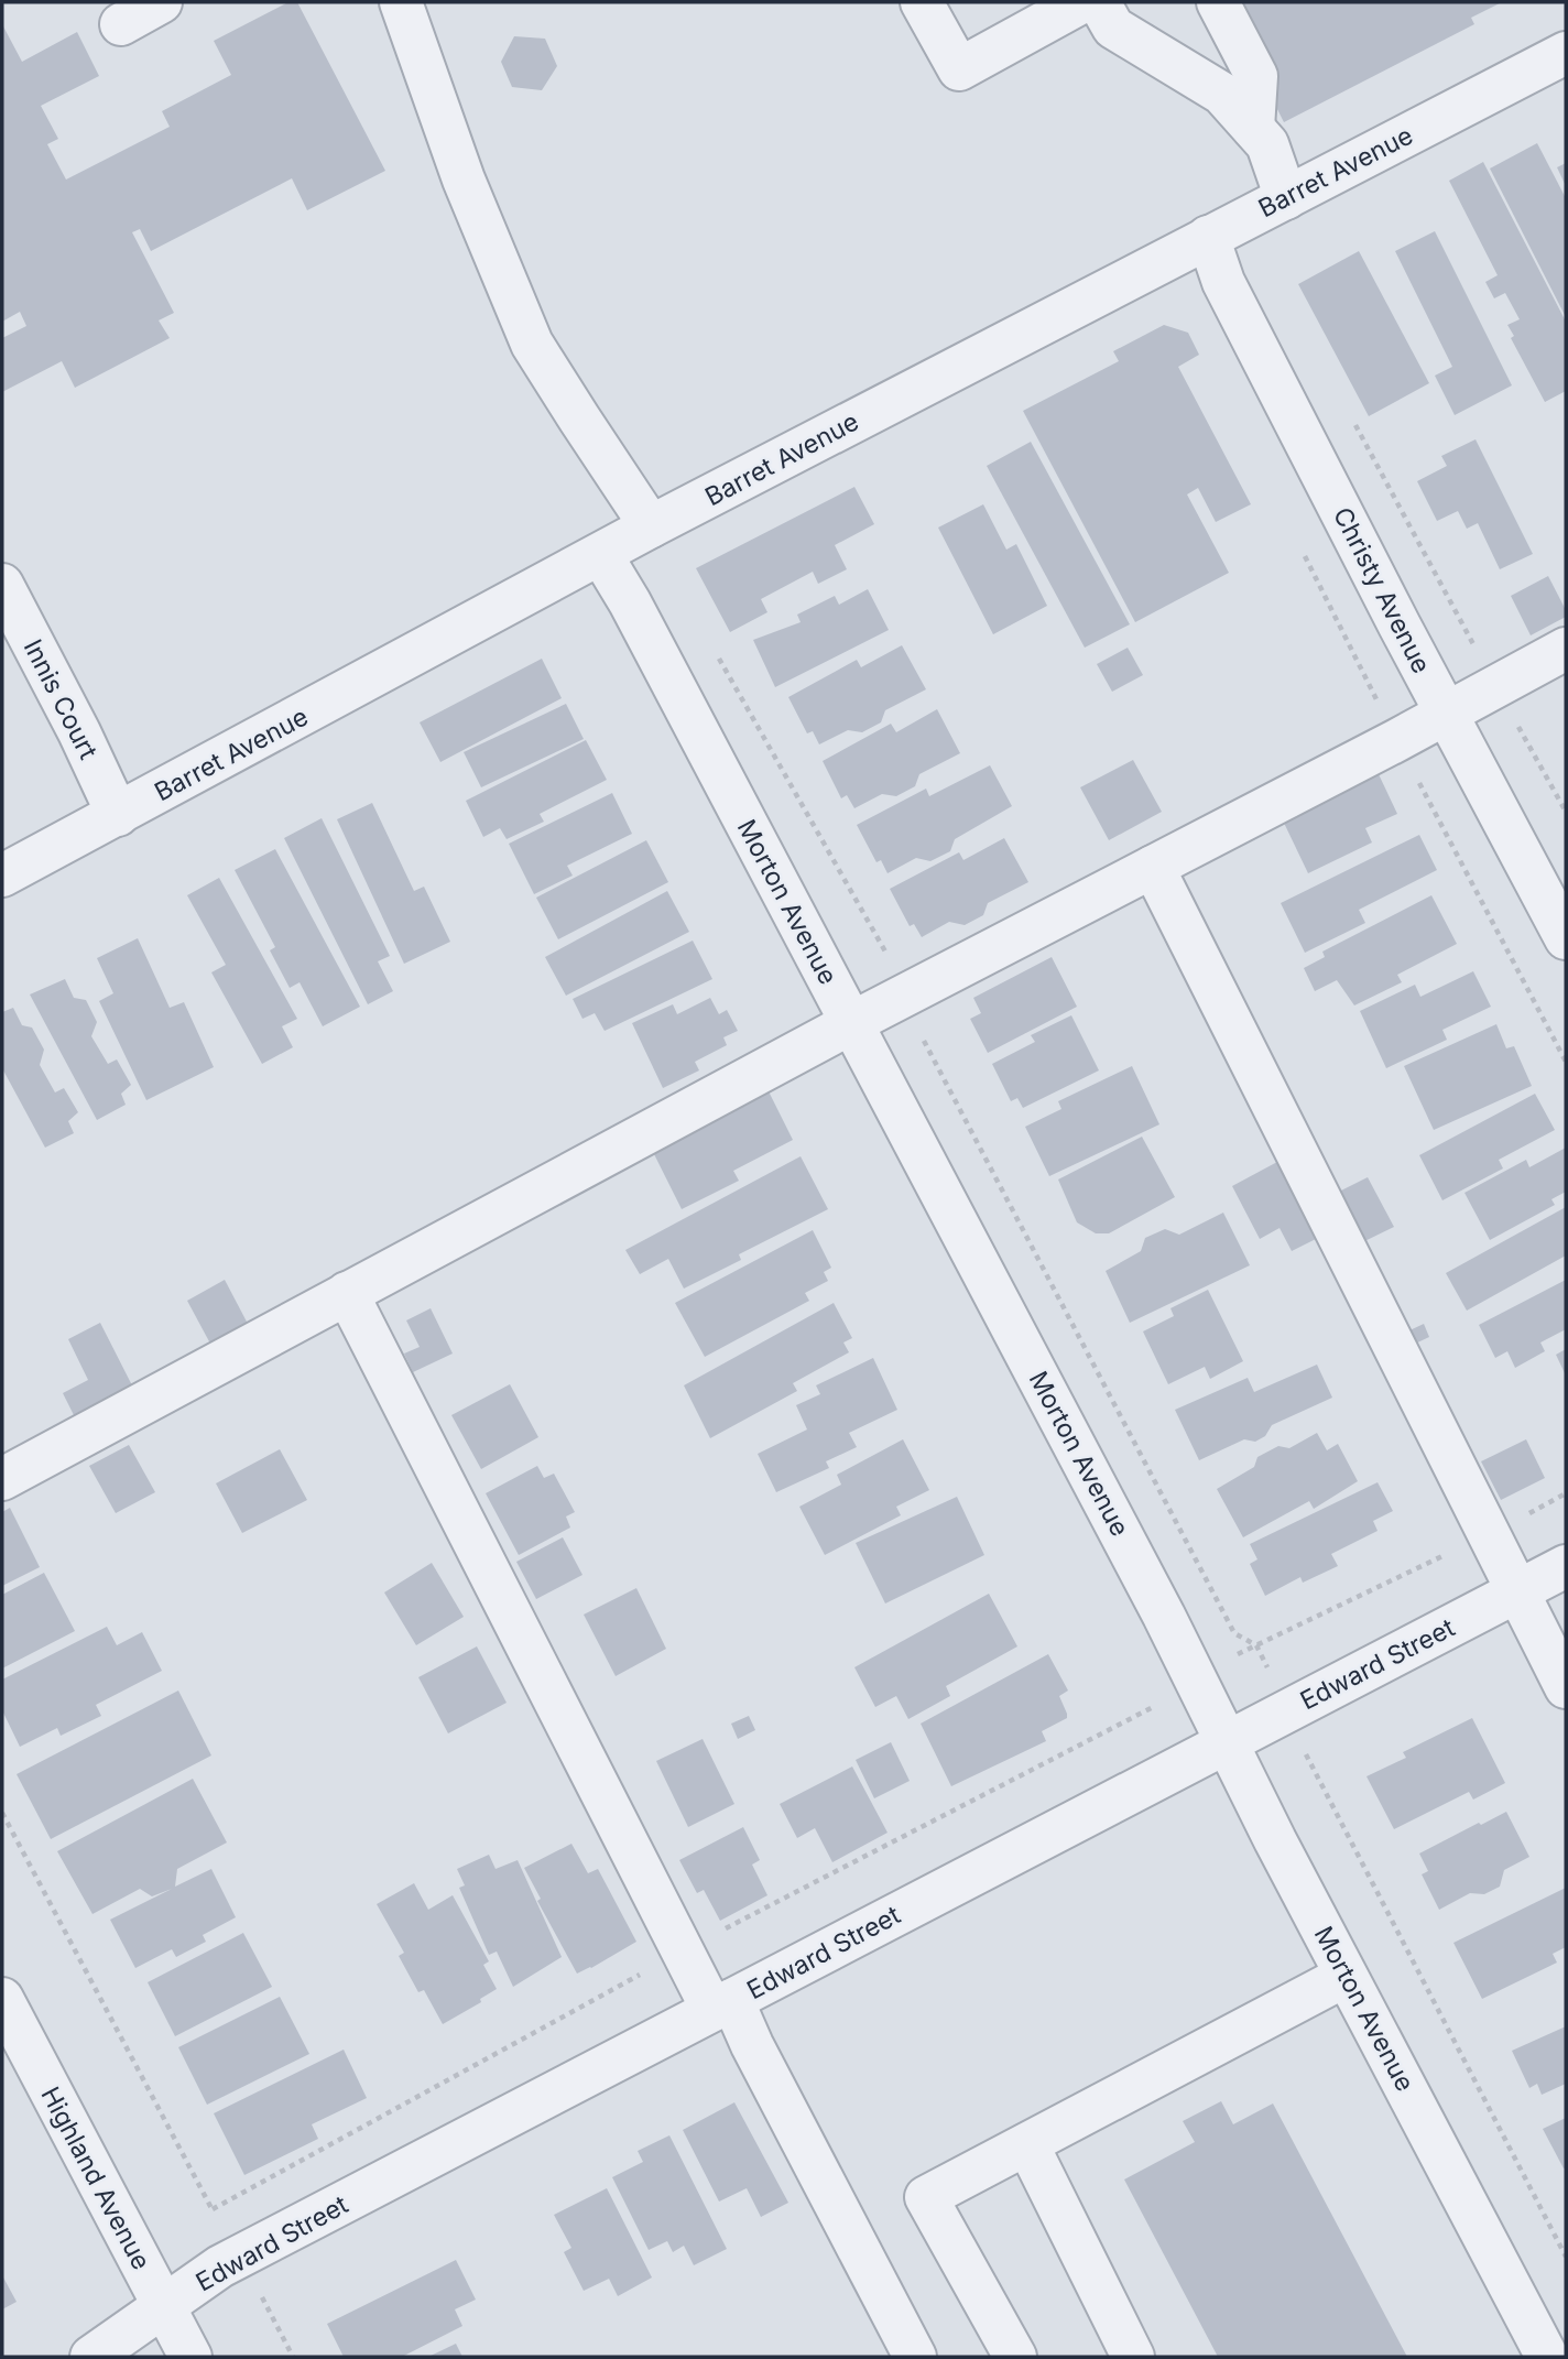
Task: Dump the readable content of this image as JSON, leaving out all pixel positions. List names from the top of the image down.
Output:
{
  "streets": {
    "street": [
      "Barret Avenue",
      "Christy Avenue",
      "Innis Court",
      "Morton Avenue",
      "Edward Street",
      "Highland Avenue"
    ]
  },
  "crossings": [
    ["Barret Avenue", "Christy Avenue"],
    ["Barret Avenue", "Innis Court"],
    ["Barret Avenue", "Morton Avenue"],
    ["Morton Avenue", "Edward Street"],
    ["Edward Street", "Highland Avenue"]
  ]
}
